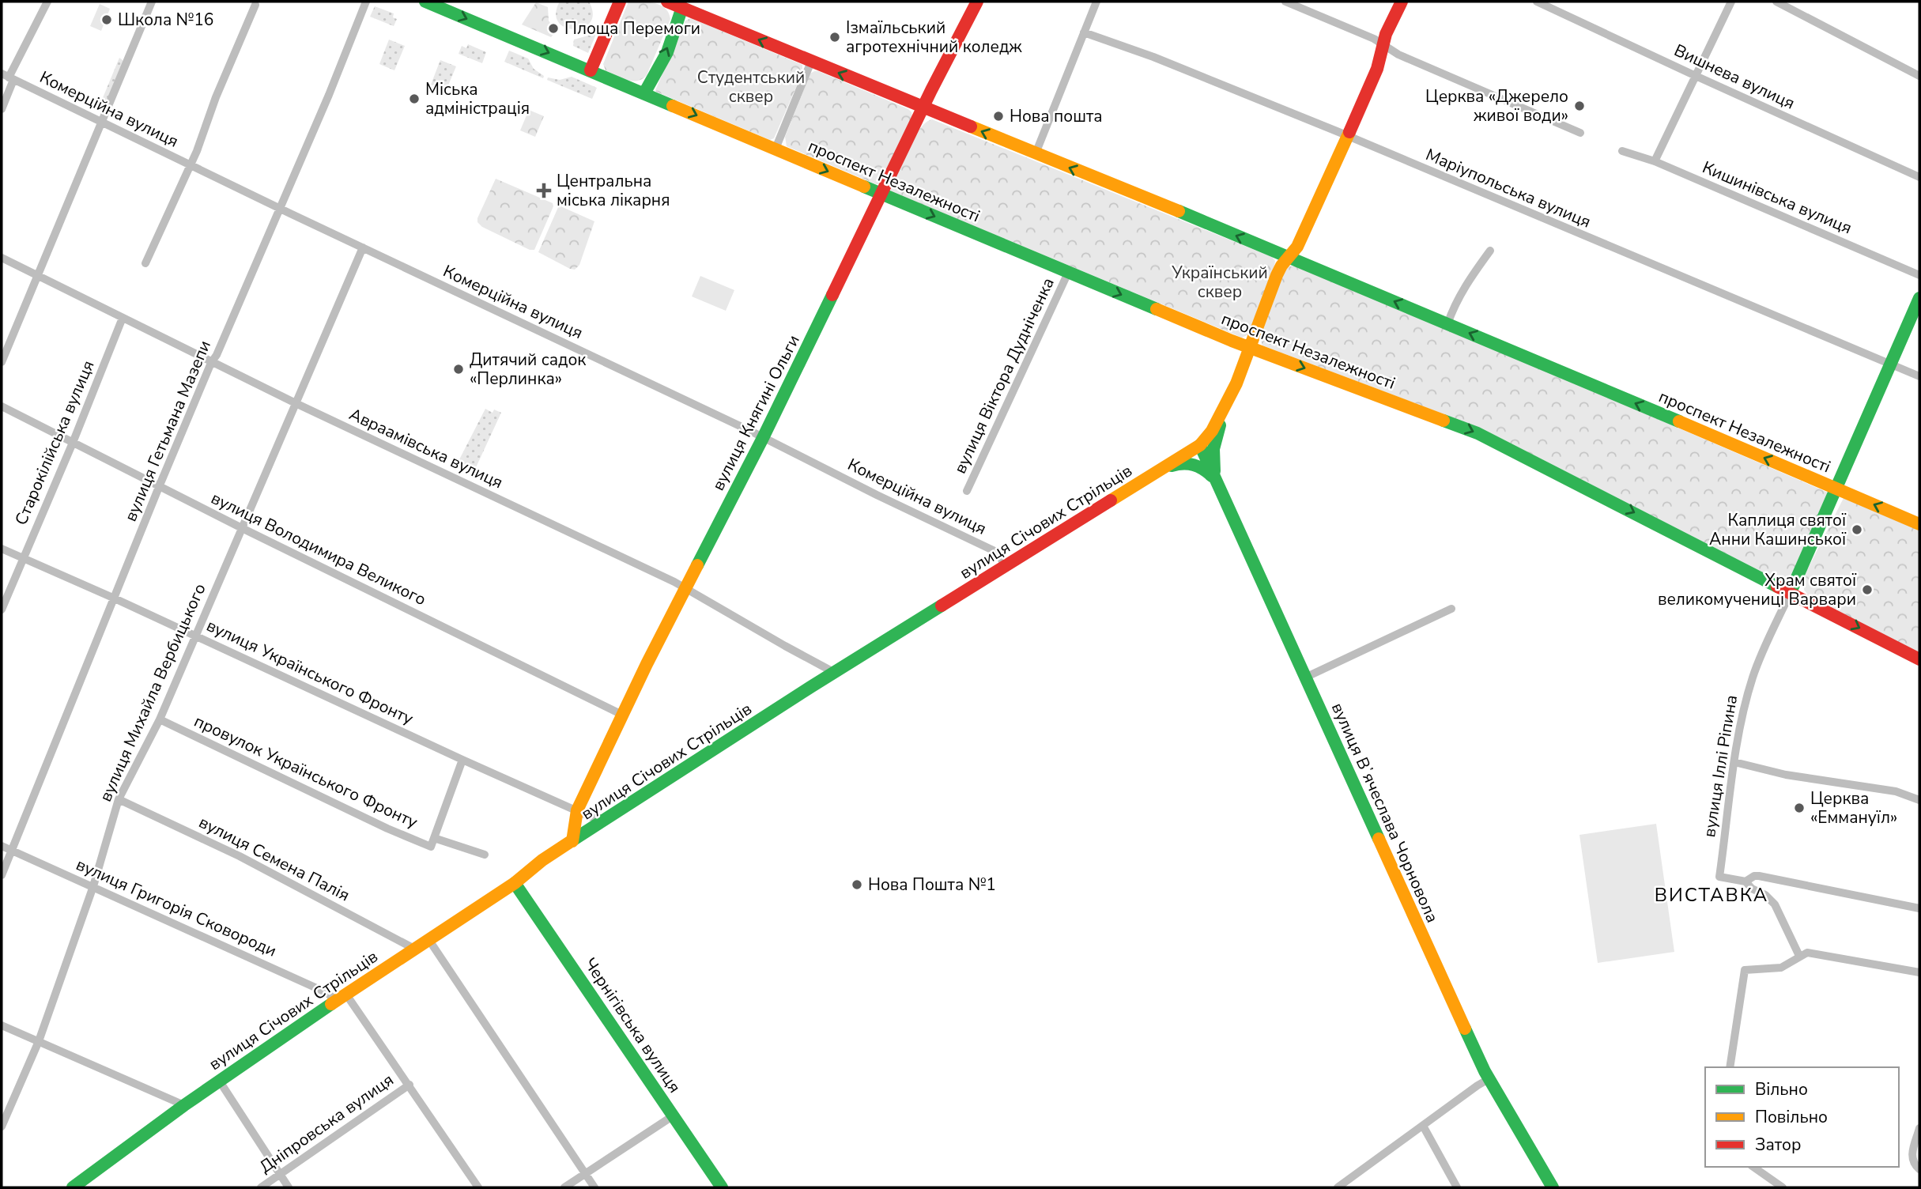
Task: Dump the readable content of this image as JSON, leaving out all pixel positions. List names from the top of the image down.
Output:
{
  "streets": {
    "main road": [
      "проспект Незалежності",
      "вулиця Княгині Ольги",
      "вулиця Січових Стрільців",
      "вулиця Іллі Ріпина",
      "вулиця Вʼячеслава Чорновола",
      "Чернігівська вулиця"
    ],
    "street": [
      "Вишнева вулиця",
      "Комерційна вулиця",
      "Маріупольська вулиця",
      "Кишинівська вулиця",
      "вулиця Віктора Дудніченка",
      "вулиця Гетьмана Мазепи",
      "Старокілійська вулиця",
      "Авраамівська вулиця",
      "вулиця Володимира Великого",
      "вулиця Українського Фронту",
      "вулиця Михайла Вербицького",
      "провулок Українського Фронту",
      "вулиця Семена Палія",
      "вулиця Григорія Сковороди",
      "Дніпровська вулиця"
    ]
  },
  "crossings": [
    ["Комерційна вулиця", "вулиця Княгині Ольги"],
    ["Комерційна вулиця", "вулиця Гетьмана Мазепи"],
    ["Комерційна вулиця", "вулиця Січових Стрільців"],
    ["Комерційна вулиця", "вулиця Михайла Вербицького"],
    ["проспект Незалежності", "вулиця Віктора Дудніченка"],
    ["проспект Незалежності", "вулиця Княгині Ольги"],
    ["проспект Незалежності", "вулиця Січових Стрільців"],
    ["проспект Незалежності", "вулиця Іллі Ріпина"],
    ["Маріупольська вулиця", "вулиця Січових Стрільців"],
    ["Маріупольська вулиця", "вулиця Іллі Ріпина"],
    ["вулиця Княгині Ольги", "Авраамівська вулиця"],
    ["вулиця Княгині Ольги", "вулиця Січових Стрільців"],
    ["вулиця Княгині Ольги", "вулиця Володимира Великого"],
    ["вулиця Княгині Ольги", "вулиця Українського Фронту"],
    ["вулиця Гетьмана Мазепи", "Авраамівська вулиця"],
    ["вулиця Гетьмана Мазепи", "вулиця Володимира Великого"],
    ["вулиця Гетьмана Мазепи", "вулиця Українського Фронту"],
    ["вулиця Гетьмана Мазепи", "вулиця Григорія Сковороди"],
    ["Старокілійська вулиця", "Авраамівська вулиця"],
    ["Старокілійська вулиця", "вулиця Володимира Великого"],
    ["Старокілійська вулиця", "вулиця Українського Фронту"],
    ["Авраамівська вулиця", "вулиця Січових Стрільців"],
    ["Авраамівська вулиця", "вулиця Михайла Вербицького"],
    ["вулиця Січових Стрільців", "вулиця Українського Фронту"],
    ["вулиця Січових Стрільців", "вулиця Вʼячеслава Чорновола"],
    ["вулиця Січових Стрільців", "вулиця Семена Палія"],
    ["вулиця Січових Стрільців", "вулиця Григорія Сковороди"],
    ["вулиця Січових Стрільців", "Чернігівська вулиця"],
    ["вулиця Володимира Великого", "вулиця Михайла Вербицького"],
    ["вулиця Українського Фронту", "вулиця Михайла Вербицького"],
    ["вулиця Українського Фронту", "провулок Українського Фронту"],
    ["вулиця Михайла Вербицького", "провулок Українського Фронту"],
    ["вулиця Михайла Вербицького", "вулиця Семена Палія"],
    ["вулиця Михайла Вербицького", "вулиця Григорія Сковороди"],
    ["вулиця Григорія Сковороди", "Дніпровська вулиця"]
  ],
  "districts": ["ВИСТАВКА"],
  "parks": ["Студентський сквер", "Український сквер"],
  "places": {
    "other": [
      "Школа №16",
      "Площа Перемоги",
      "Ізмаїльський агротехнічний коледж",
      "Міська адміністрація",
      "Церква «Джерело живої води»",
      "Нова пошта",
      "Дитячий садок «Перлинка»",
      "Каплиця cвятої Анни Кашинської",
      "Храм святої великомучениці Варвари",
      "Церква «Еммануїл»",
      "Нова Пошта №1"
    ],
    "health": ["Центральна міська лікарня"]
  },
  "legend": ["Вільно", "Повільно", "Затор"]
}
